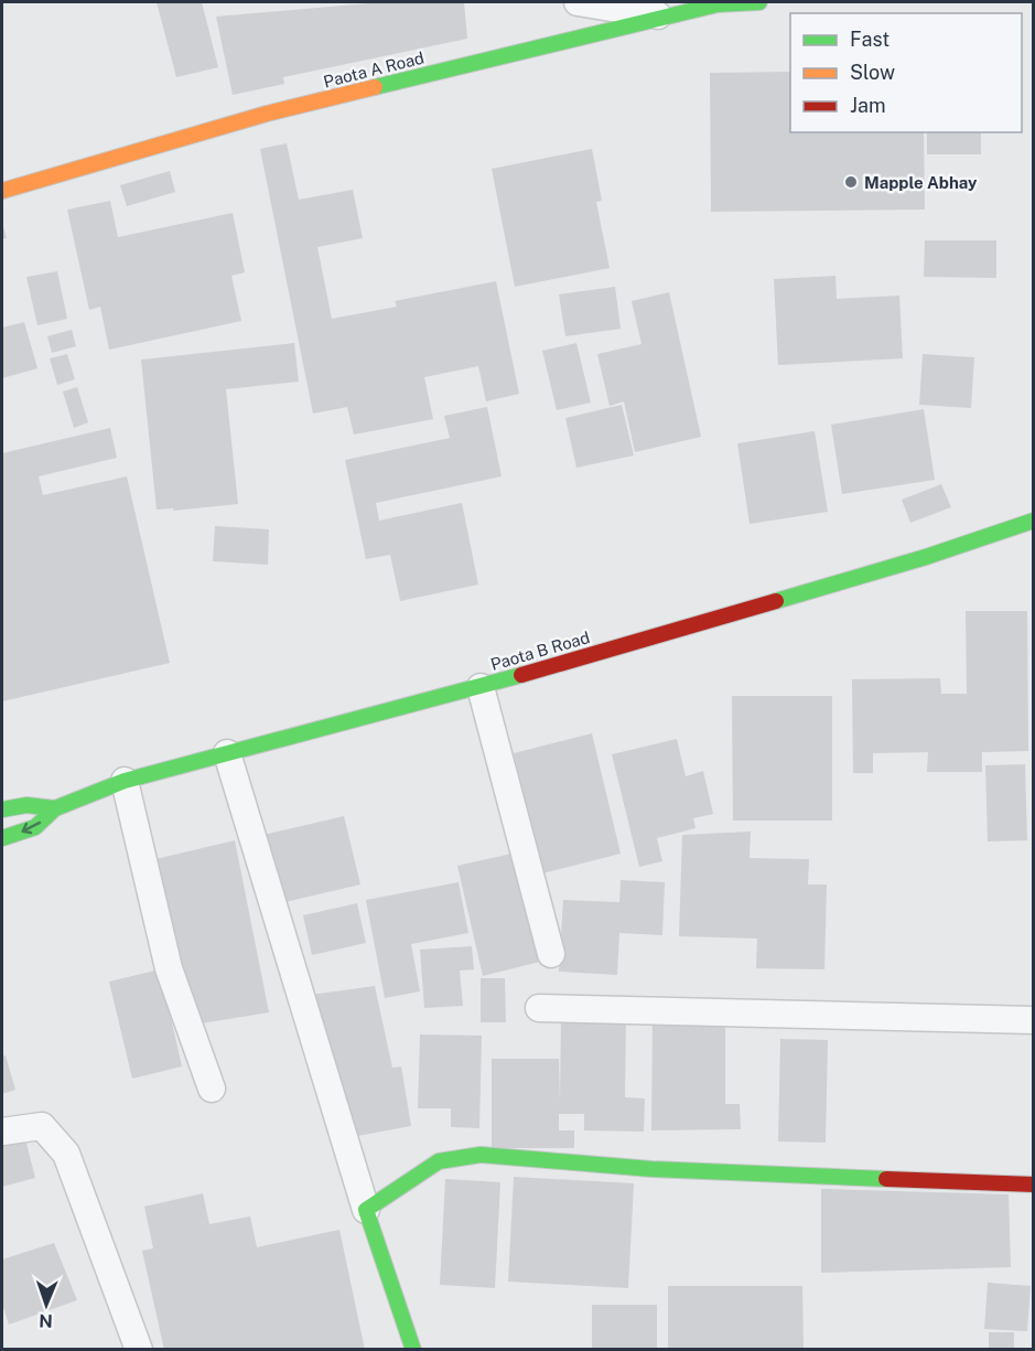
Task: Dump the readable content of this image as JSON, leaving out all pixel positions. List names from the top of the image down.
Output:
{
  "streets": {
    "street": ["Paota A Road", "Paota B Road"]
  },
  "places": ["Mapple Abhay"],
  "legend": ["Fast", "Slow", "Jam"],
  "north": "bottom"
}
